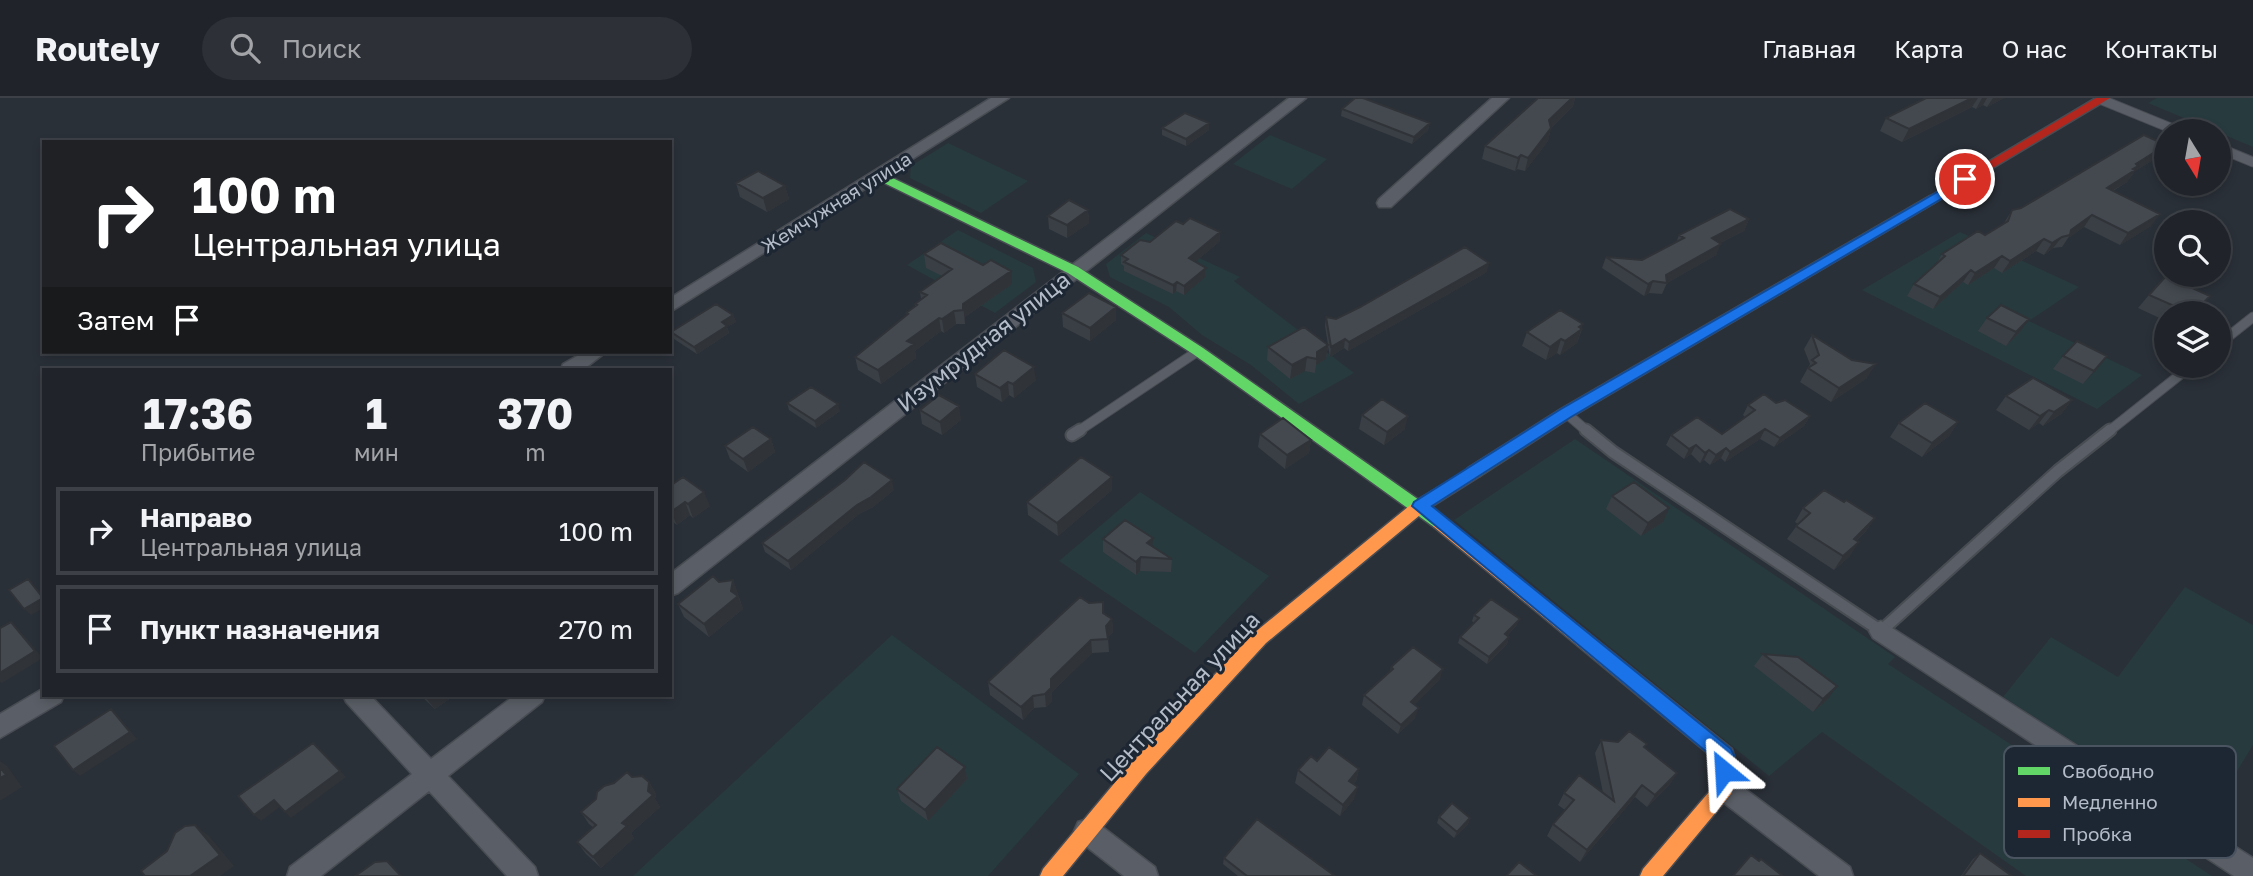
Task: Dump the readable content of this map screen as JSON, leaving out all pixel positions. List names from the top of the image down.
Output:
{
  "streets": {
    "main road": ["Центральная улица"],
    "street": ["Жемчужная улица", "Изумрудная улица"]
  },
  "legend": ["Свободно", "Медленно", "Пробка"],
  "north": "bottom",
  "page": {
    "header": "Routely",
    "search": "Поиск",
    "nav": [
      "Главная",
      "Карта",
      "О нас",
      "Контакты"
    ],
    "turn": ["100 m", "Центральная улица"],
    "then": "Затем",
    "eta": [
      "17:36",
      "Прибытие",
      "1",
      "мин",
      "370",
      "m"
    ],
    "list": [
      {
        "name": "Направо",
        "note": "Центральная улица",
        "value": "100 m"
      },
      {
        "name": "Пункт назначения",
        "value": "270 m"
      }
    ]
  }
}
